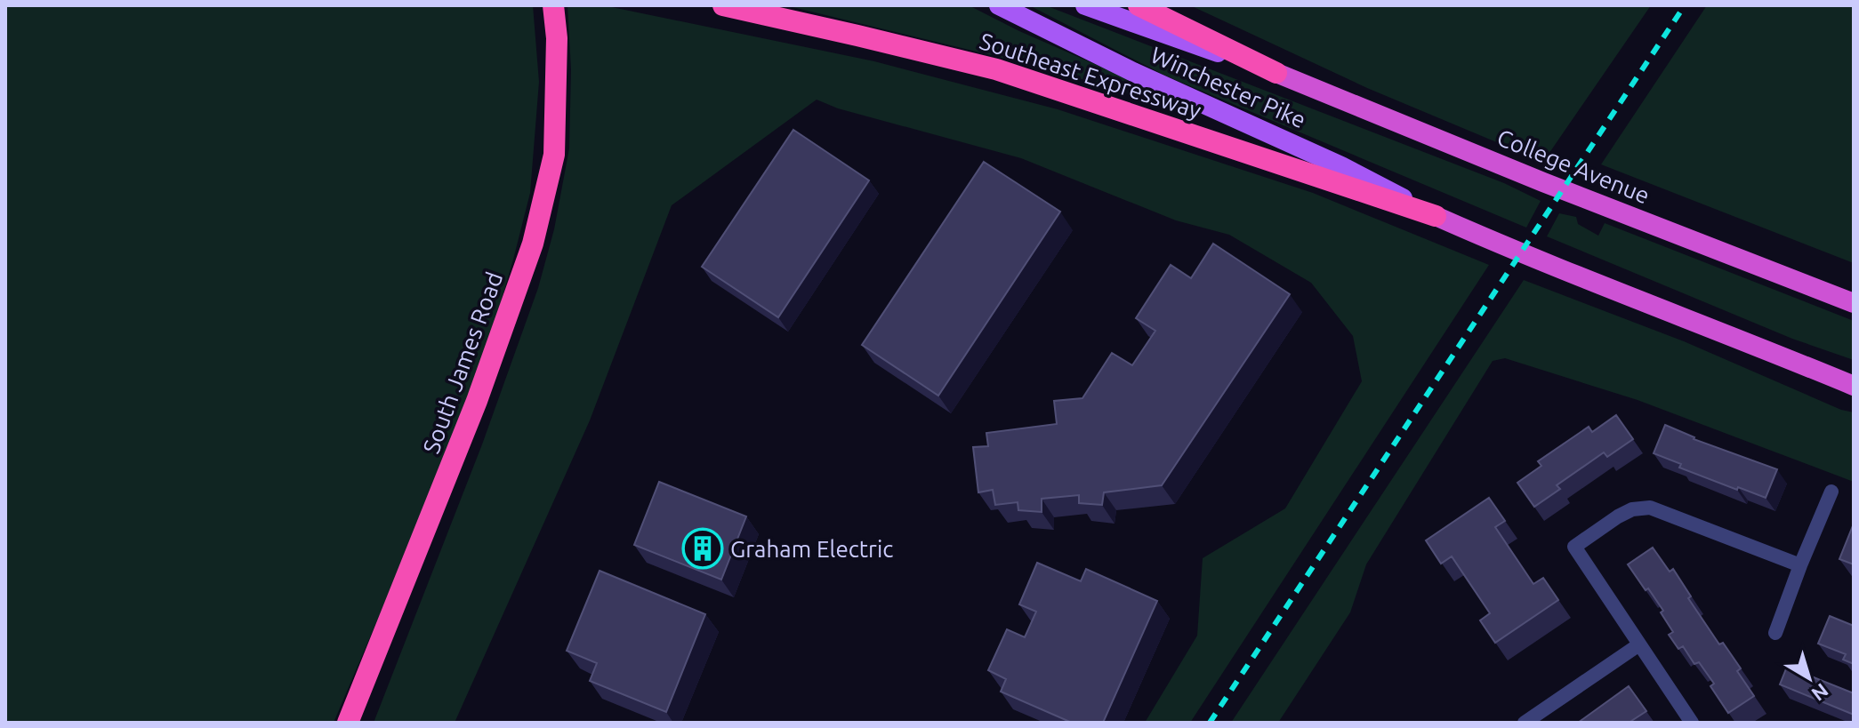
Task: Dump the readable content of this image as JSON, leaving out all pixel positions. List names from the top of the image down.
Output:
{
  "streets": {
    "highway": ["Southeast Expressway", "College Avenue", "South James Road"],
    "main road": ["Winchester Pike"]
  },
  "crossings": [
    ["Southeast Expressway", "Winchester Pike"],
    ["Winchester Pike", "College Avenue"]
  ],
  "places": {
    "building": ["Graham Electric"]
  },
  "north": "bottom right"
}
